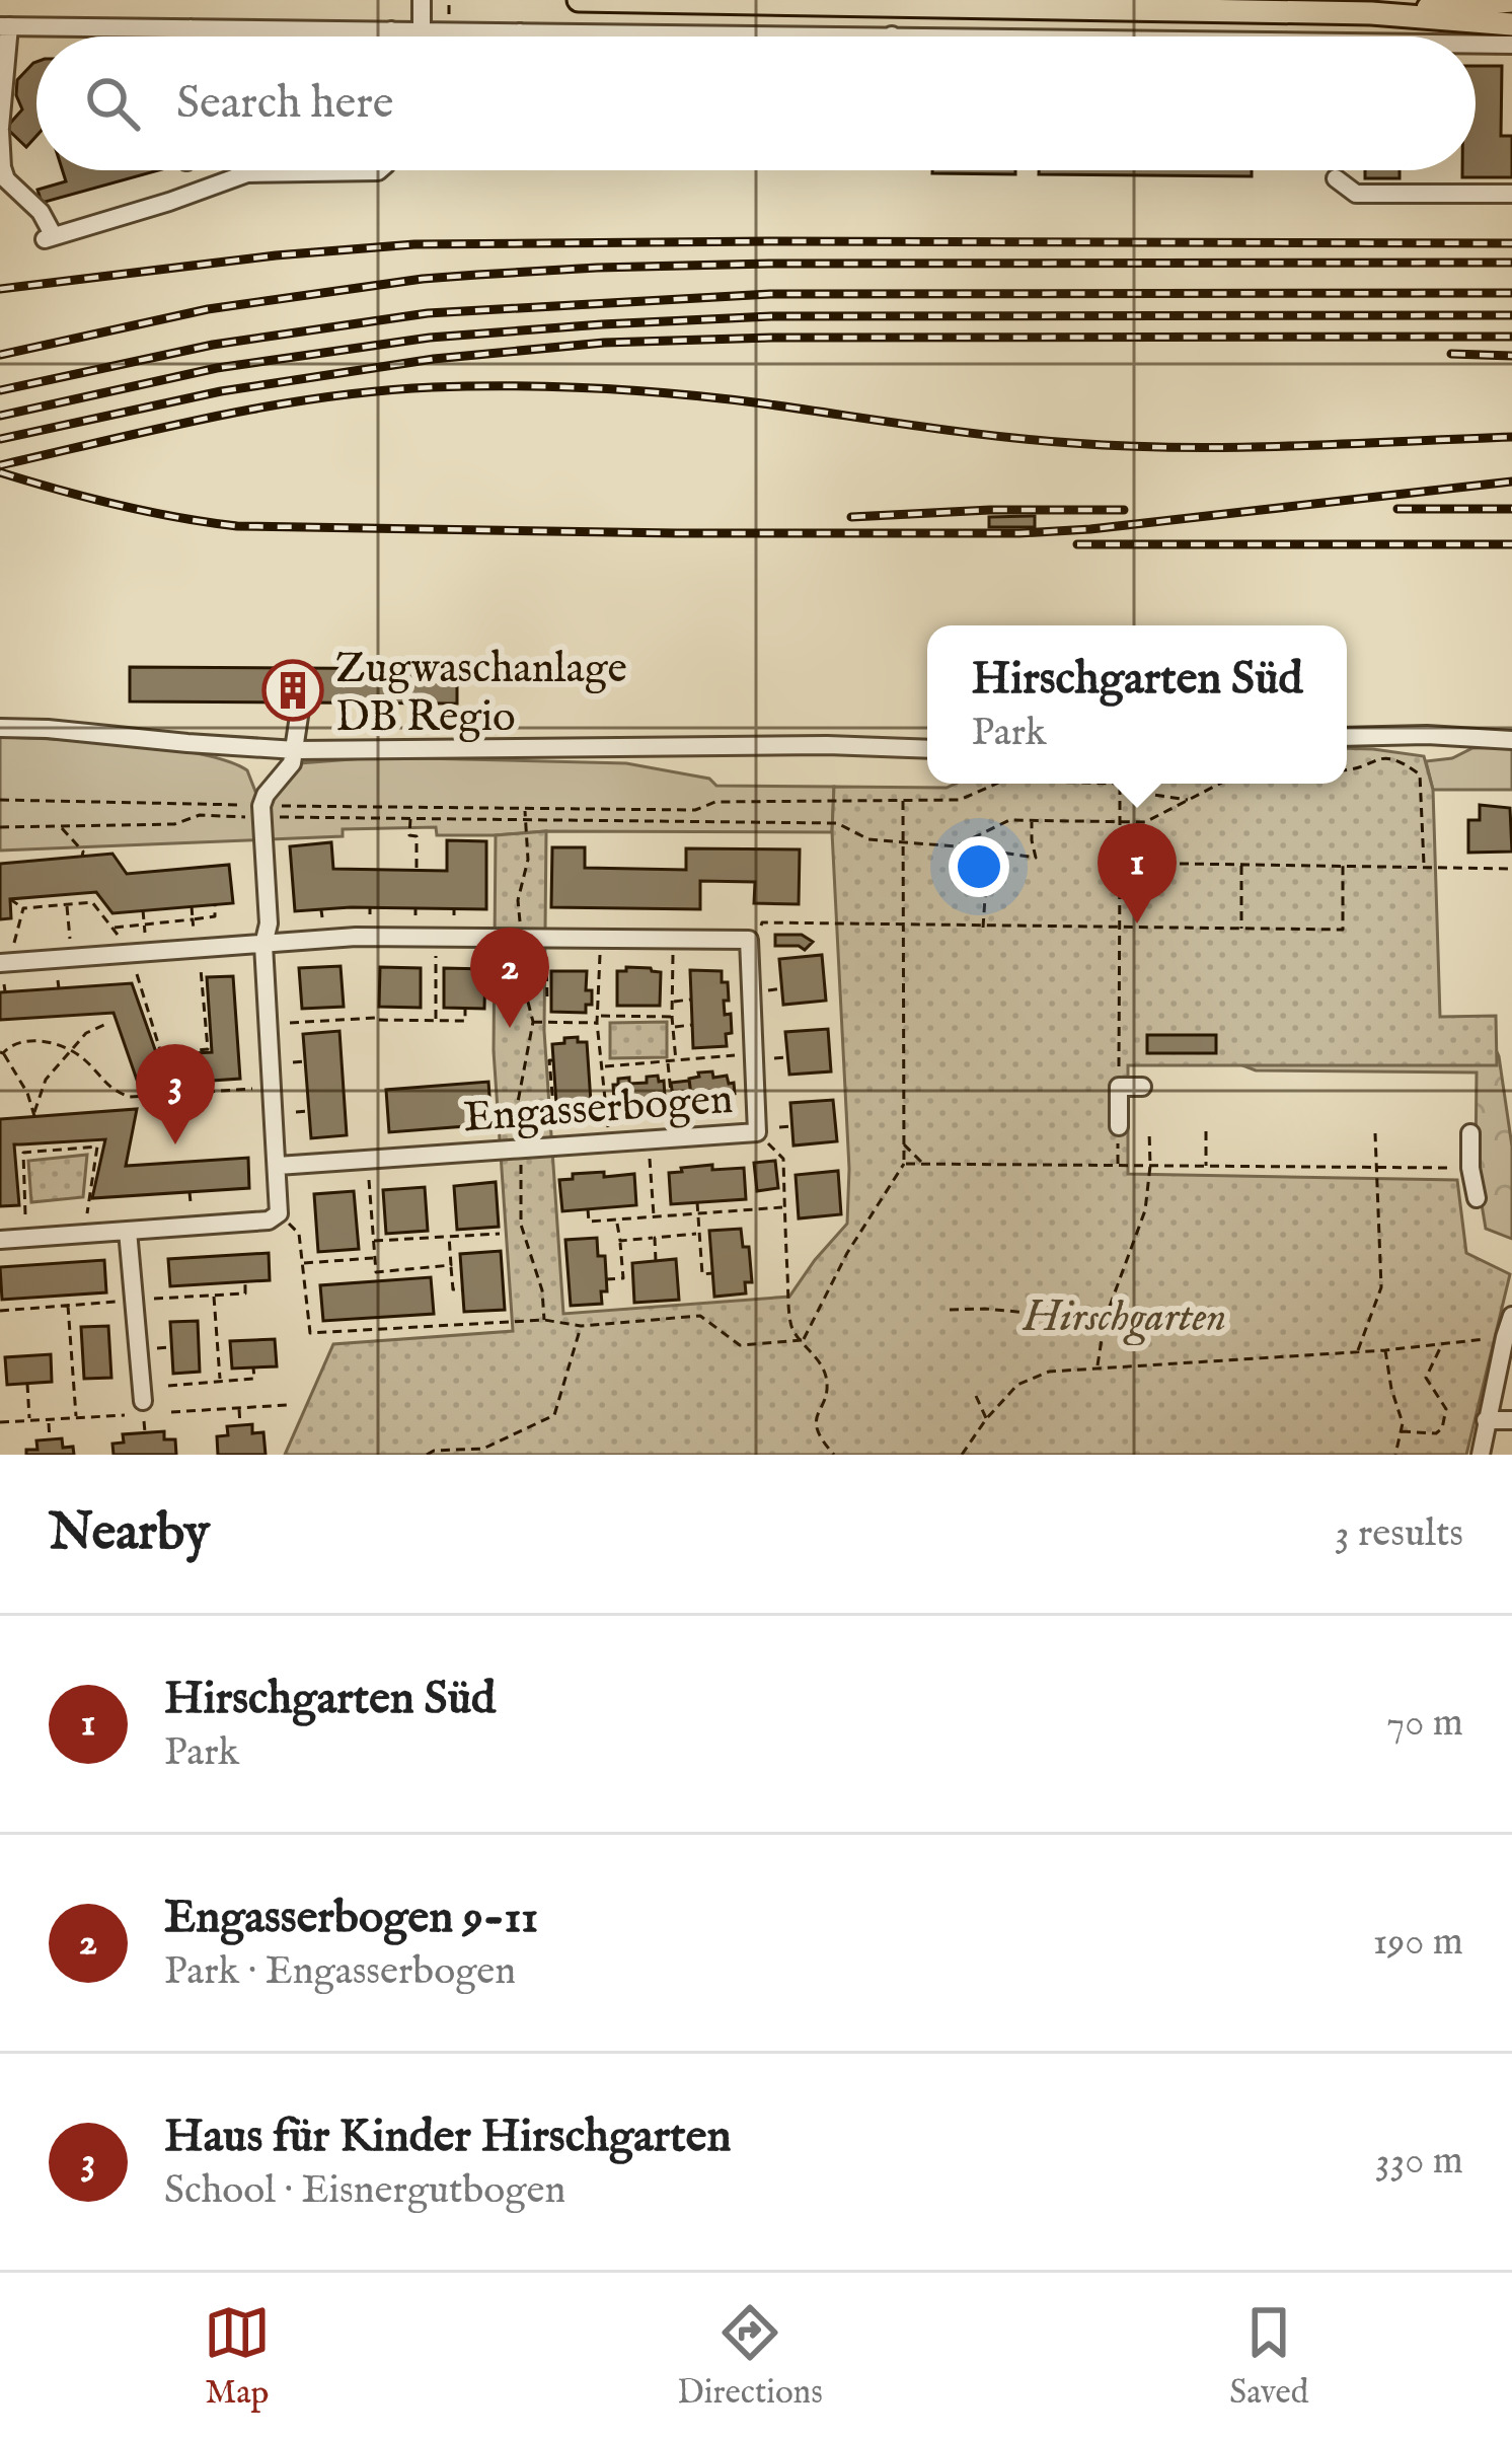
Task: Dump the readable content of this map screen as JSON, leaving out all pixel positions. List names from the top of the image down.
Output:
{
  "streets": {
    "street": ["Engasserbogen"]
  },
  "parks": ["Hirschgarten"],
  "places": {
    "building": ["Zugwaschanlage DB Regio"]
  },
  "page": {
    "search": "Search here",
    "popup": ["Hirschgarten Süd", "Park"],
    "pins": ["1", "2", "3"],
    "heading": ["Nearby", "3 results"],
    "list": [
      {
        "mark": "1",
        "name": "Hirschgarten Süd",
        "note": "Park",
        "value": "70 m"
      },
      {
        "mark": "2",
        "name": "Engasserbogen 9-11",
        "note": "Park · Engasserbogen",
        "value": "190 m"
      },
      {
        "mark": "3",
        "name": "Haus für Kinder Hirschgarten",
        "note": "School · Eisnergutbogen",
        "value": "330 m"
      }
    ],
    "nav": ["Map", "Directions", "Saved"]
  }
}
